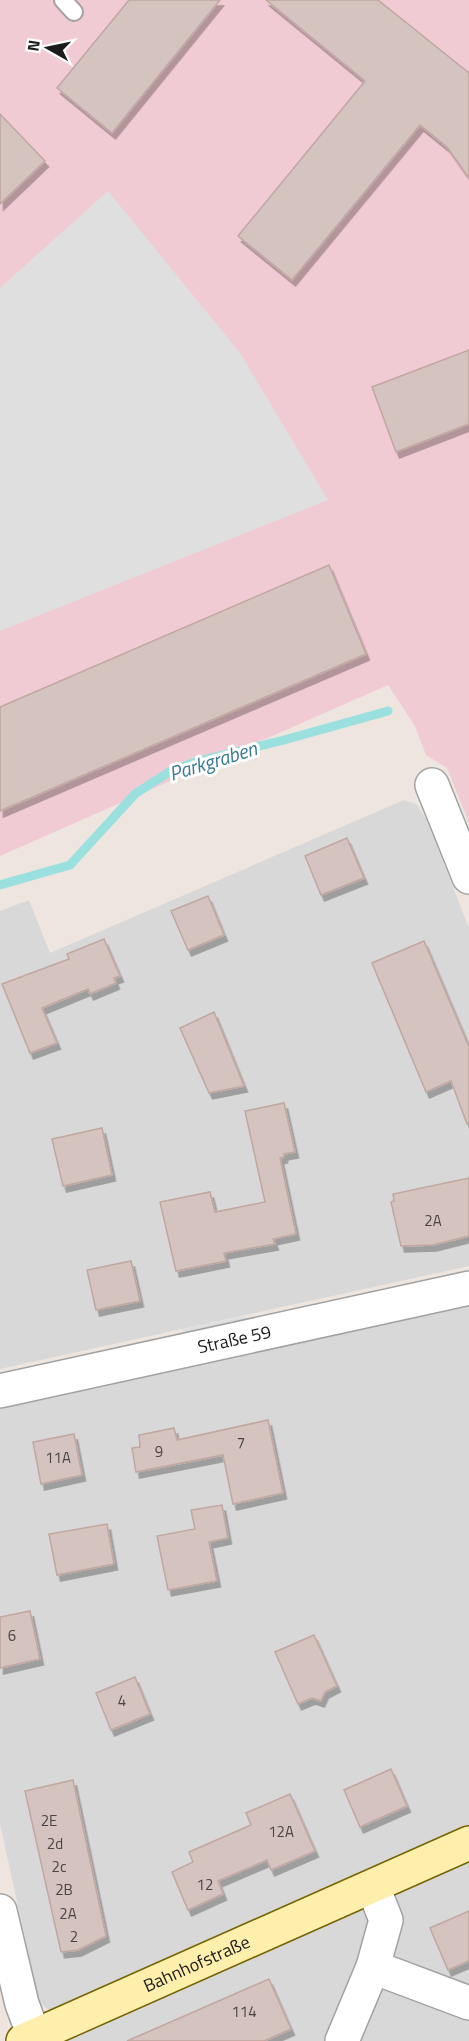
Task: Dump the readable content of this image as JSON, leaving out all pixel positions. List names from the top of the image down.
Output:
{
  "streets": {
    "main road": ["Bahnhofstraße"],
    "street": ["Straße 59"]
  },
  "water": ["Parkgraben"],
  "house_numbers": [
    "2A",
    "7",
    "9",
    "11A",
    "6",
    "4",
    "2E",
    "12A",
    "2d",
    "2c",
    "12",
    "2B",
    "2A",
    "2",
    "114"
  ],
  "north": "left"
}
